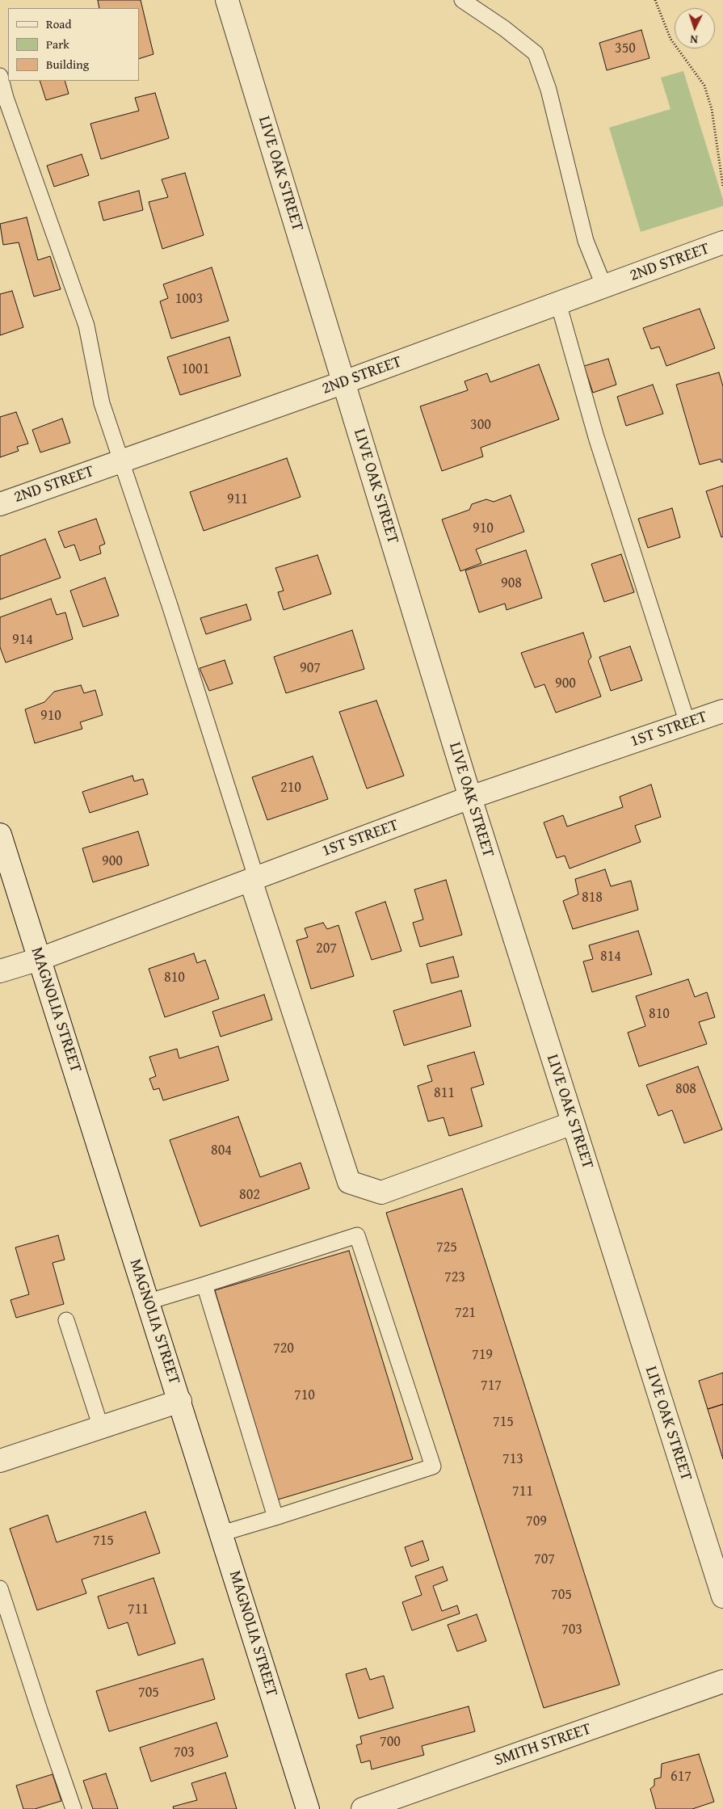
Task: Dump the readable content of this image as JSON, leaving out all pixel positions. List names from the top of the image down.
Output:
{
  "streets": {
    "street": [
      "LIVE OAK STREET",
      "2ND STREET",
      "1ST STREET",
      "MAGNOLIA STREET",
      "SMITH STREET"
    ]
  },
  "crossings": [
    ["LIVE OAK STREET", "2ND STREET"],
    ["LIVE OAK STREET", "1ST STREET"],
    ["1ST STREET", "MAGNOLIA STREET"]
  ],
  "house_numbers": [
    "350",
    "1003",
    "1001",
    "300",
    "911",
    "910",
    "908",
    "914",
    "907",
    "900",
    "910",
    "210",
    "900",
    "818",
    "207",
    "814",
    "810",
    "810",
    "808",
    "811",
    "804",
    "802",
    "725",
    "723",
    "721",
    "720",
    "719",
    "717",
    "710",
    "715",
    "713",
    "711",
    "709",
    "715",
    "707",
    "705",
    "711",
    "703",
    "705",
    "700",
    "703",
    "617"
  ],
  "legend": ["Road", "Park", "Building"],
  "north": "bottom"
}
